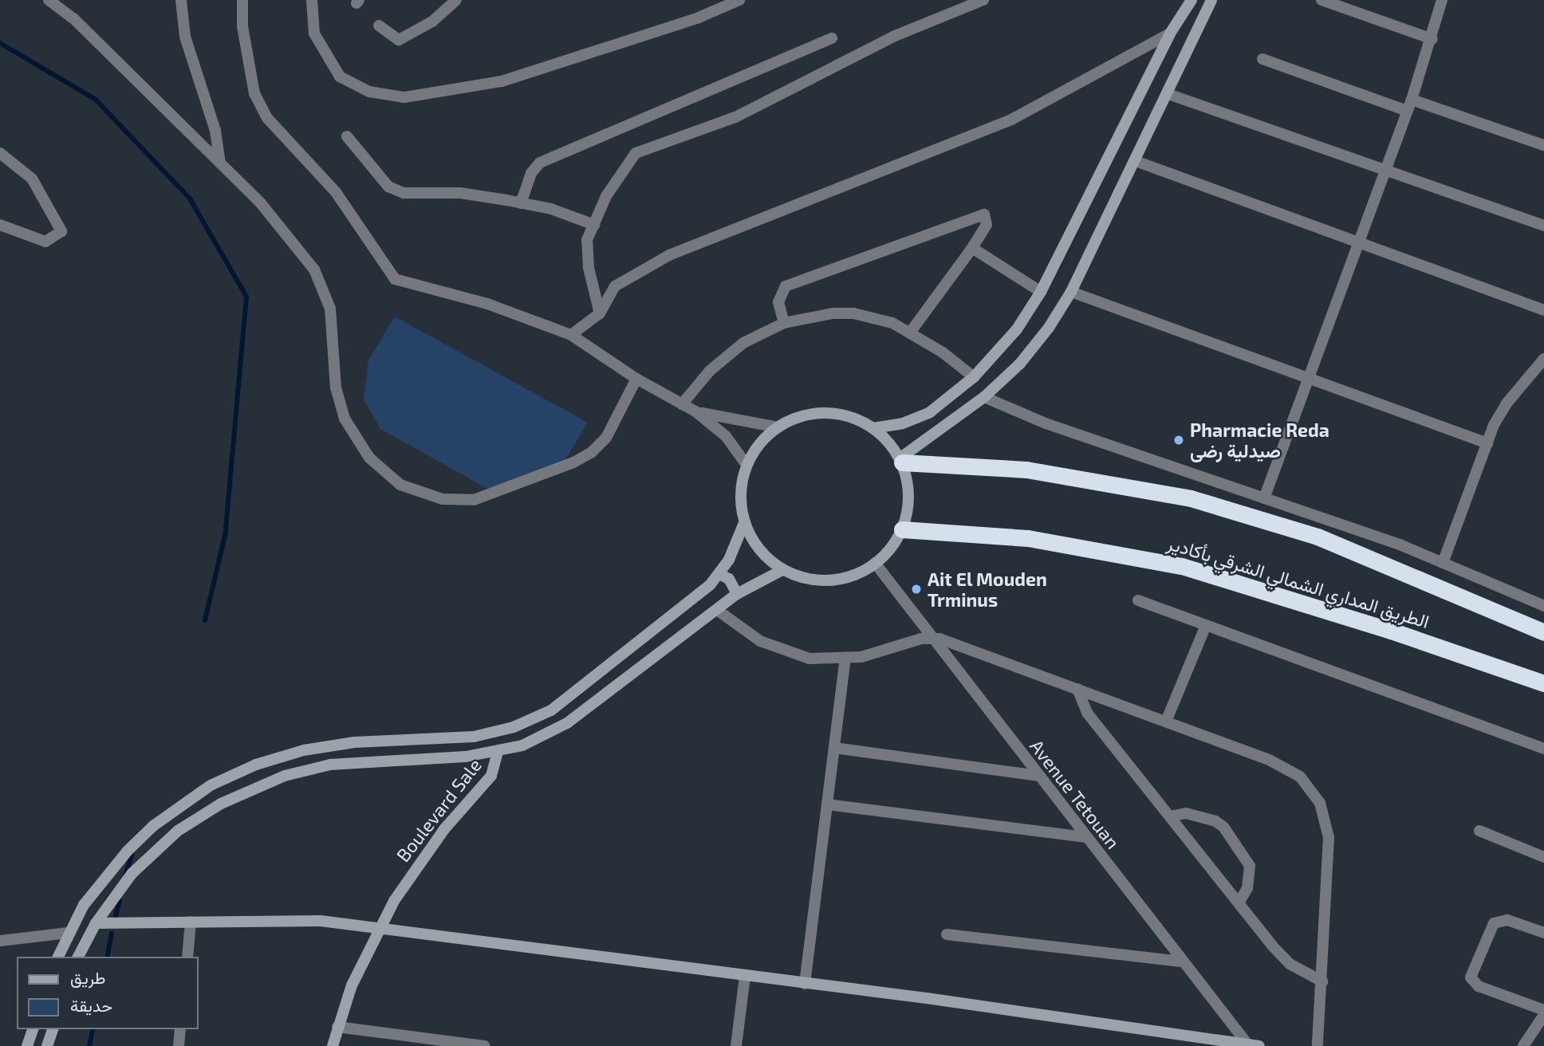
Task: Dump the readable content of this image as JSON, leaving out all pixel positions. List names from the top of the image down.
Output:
{
  "streets": {
    "highway": ["الطريق المداري الشمالي الشرقي بأكادير"],
    "street": ["Avenue Tetouan", "Boulevard Sale"]
  },
  "crossings": [
    ["الطريق المداري الشمالي الشرقي بأكادير", "Avenue Tetouan"],
    ["الطريق المداري الشمالي الشرقي بأكادير", "Boulevard Sale"],
    ["Avenue Tetouan", "Boulevard Sale"]
  ],
  "places": ["Pharmacie Reda صيدلية رضى", "Ait El Mouden Trminus"],
  "legend": ["طريق", "حديقة"]
}
